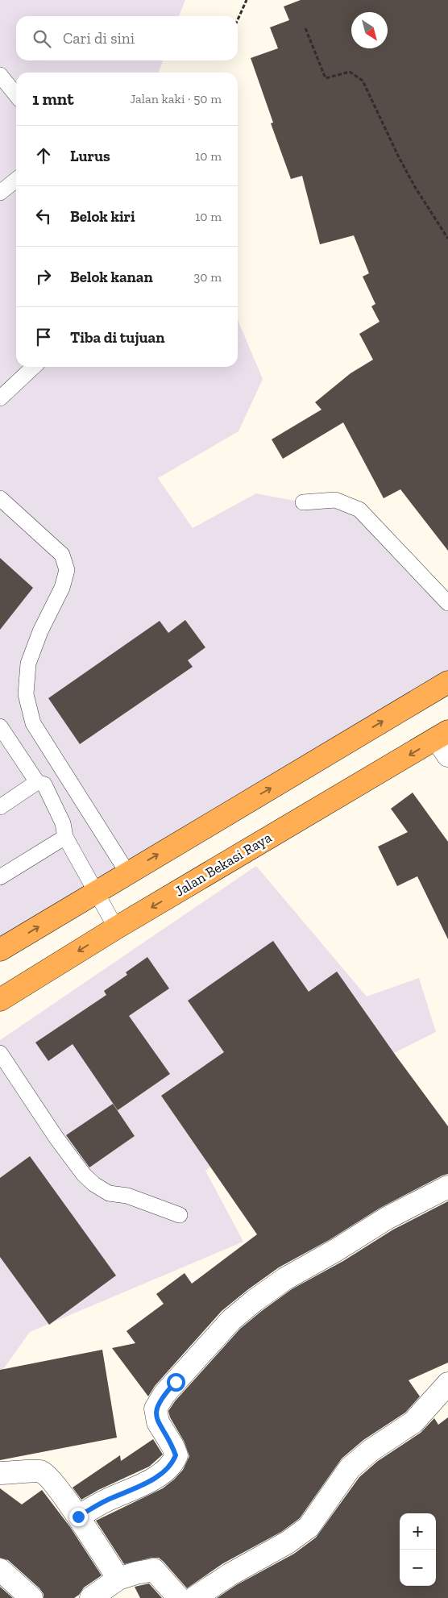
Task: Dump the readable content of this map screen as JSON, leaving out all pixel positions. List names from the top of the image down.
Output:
{
  "streets": {
    "highway": ["Jalan Bekasi Raya"]
  },
  "north": "bottom right",
  "page": {
    "search": "Cari di sini",
    "heading": ["1 mnt", "Jalan kaki · 50 m"],
    "list": [
      ["Lurus", "10 m"],
      ["Belok kiri", "10 m"],
      ["Belok kanan", "30 m"],
      "Tiba di tujuan"
    ],
    "map_buttons": ["+", "−"]
  }
}
